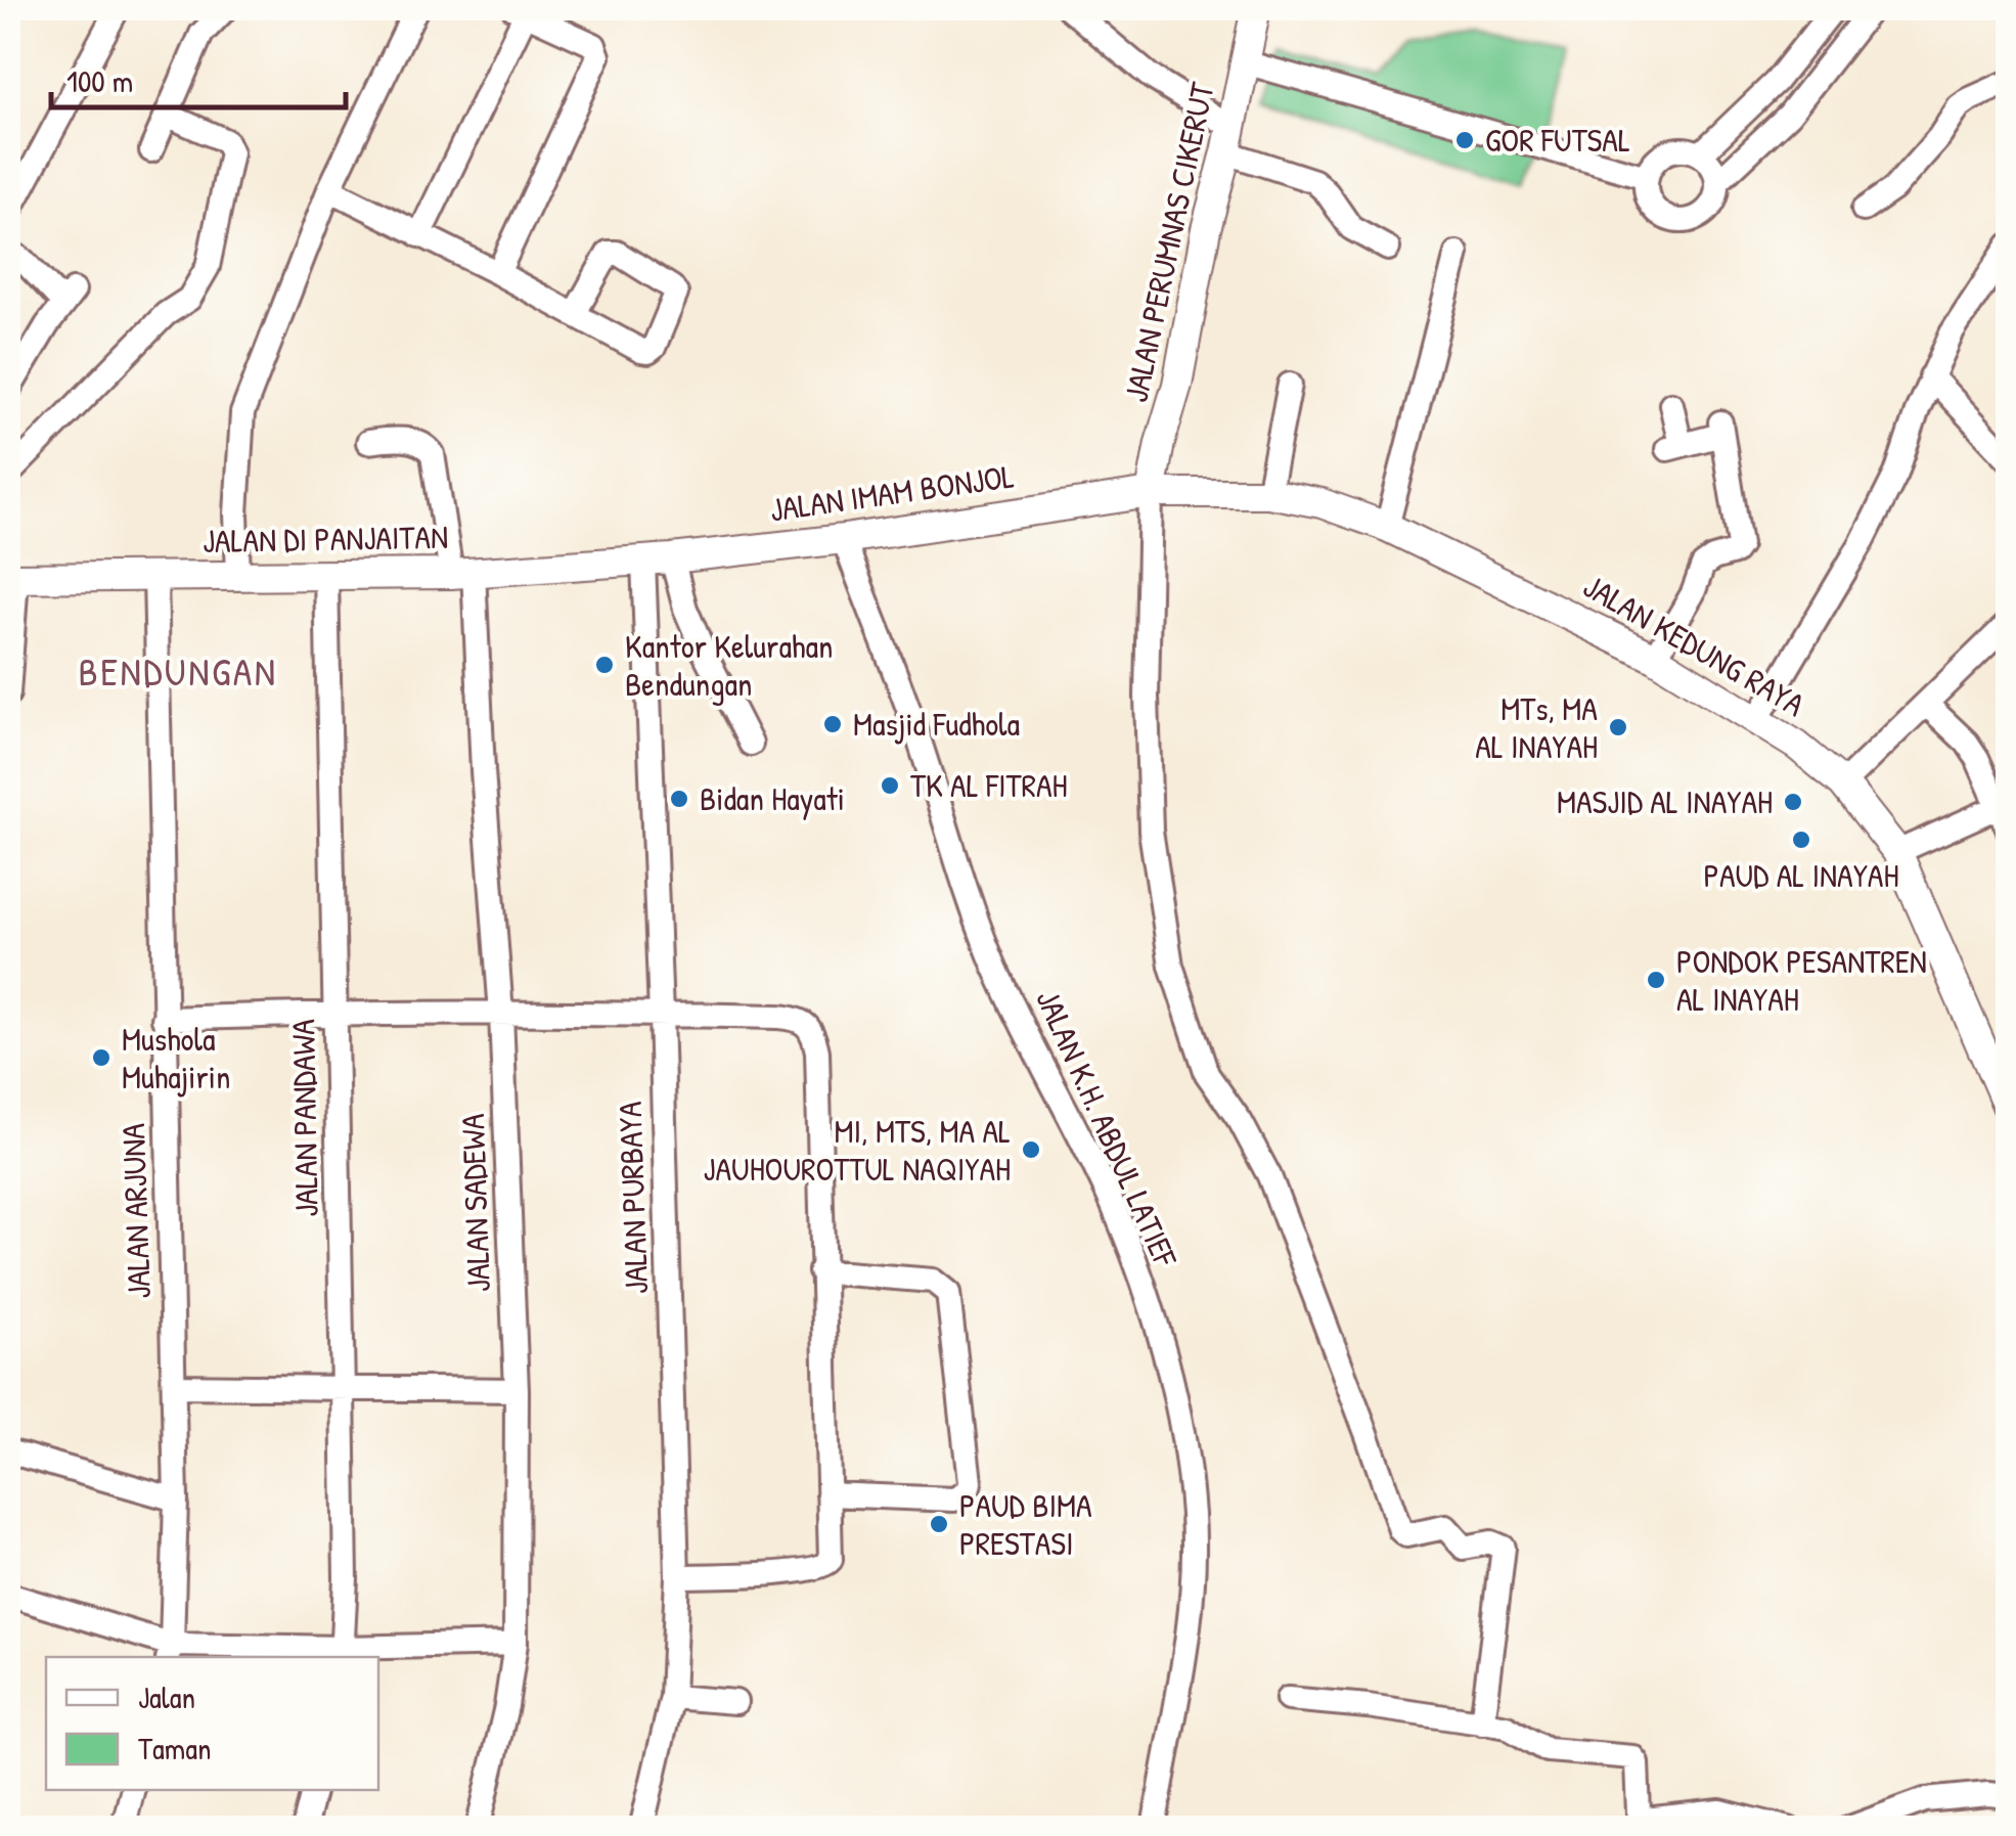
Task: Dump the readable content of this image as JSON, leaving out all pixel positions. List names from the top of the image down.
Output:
{
  "streets": {
    "street": [
      "JALAN PERUMNAS CIKERUT",
      "JALAN IMAM BONJOL",
      "JALAN DI PANJAITAN",
      "JALAN KEDUNG RAYA",
      "JALAN PANDAWA",
      "JALAN K.H. ABDUL LATIEF",
      "JALAN PURBAYA",
      "JALAN SADEWA",
      "JALAN ARJUNA"
    ]
  },
  "crossings": [
    ["JALAN PERUMNAS CIKERUT", "JALAN IMAM BONJOL"],
    ["JALAN PERUMNAS CIKERUT", "JALAN KEDUNG RAYA"],
    ["JALAN IMAM BONJOL", "JALAN DI PANJAITAN"],
    ["JALAN IMAM BONJOL", "JALAN KEDUNG RAYA"],
    ["JALAN IMAM BONJOL", "JALAN K.H. ABDUL LATIEF"],
    ["JALAN IMAM BONJOL", "JALAN PURBAYA"],
    ["JALAN DI PANJAITAN", "JALAN PANDAWA"],
    ["JALAN DI PANJAITAN", "JALAN PURBAYA"],
    ["JALAN DI PANJAITAN", "JALAN SADEWA"],
    ["JALAN DI PANJAITAN", "JALAN ARJUNA"]
  ],
  "districts": ["BENDUNGAN"],
  "places": [
    "GOR FUTSAL",
    "Kantor Kelurahan Bendungan",
    "Masjid Fudhola",
    "MTs, MA AL INAYAH",
    "TK AL FITRAH",
    "Bidan Hayati",
    "MASJID AL INAYAH",
    "PAUD AL INAYAH",
    "PONDOK PESANTREN AL INAYAH",
    "Mushola Muhajirin",
    "MI, MTS, MA AL JAUHOUROTTUL NAQIYAH",
    "PAUD BIMA PRESTASI"
  ],
  "legend": ["Jalan", "Taman"],
  "scale_bar": "100 m"
}
